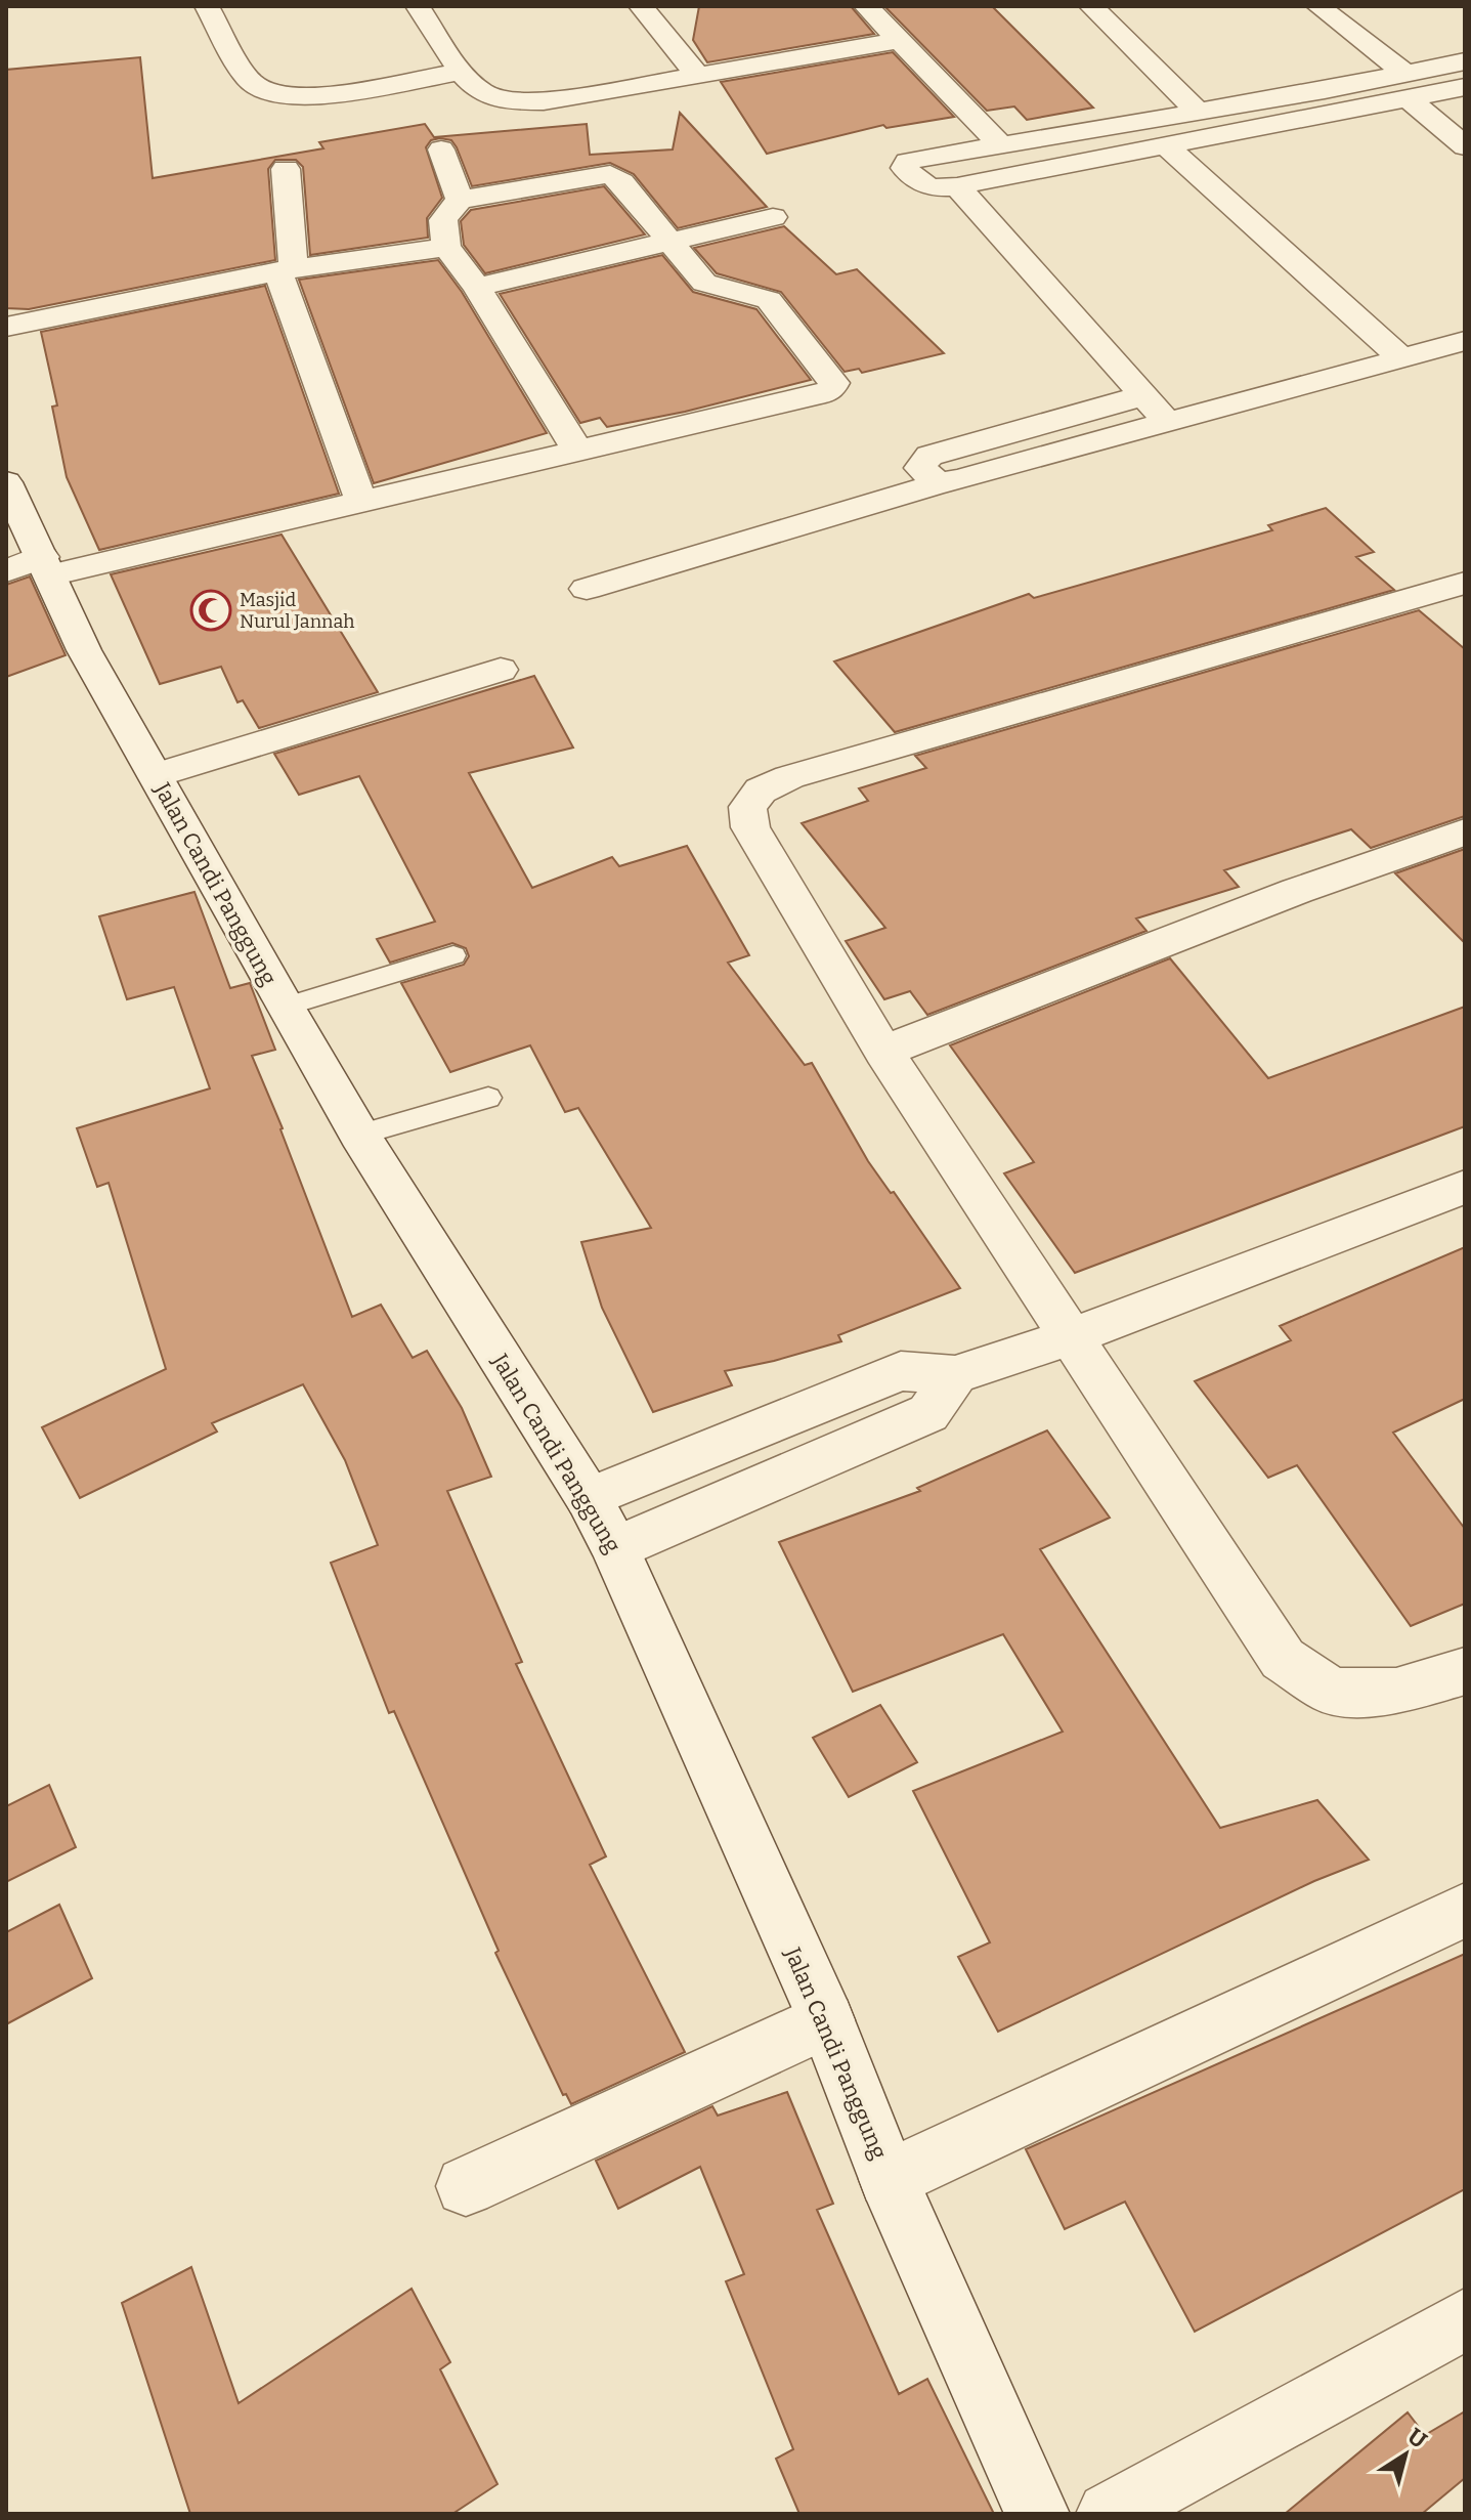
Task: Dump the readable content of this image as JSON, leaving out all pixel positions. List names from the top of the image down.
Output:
{
  "streets": {
    "street": ["Jalan Candi Panggung"]
  },
  "places": {
    "mosque": ["Masjid Nurul Jannah"]
  },
  "north": "top right"
}
